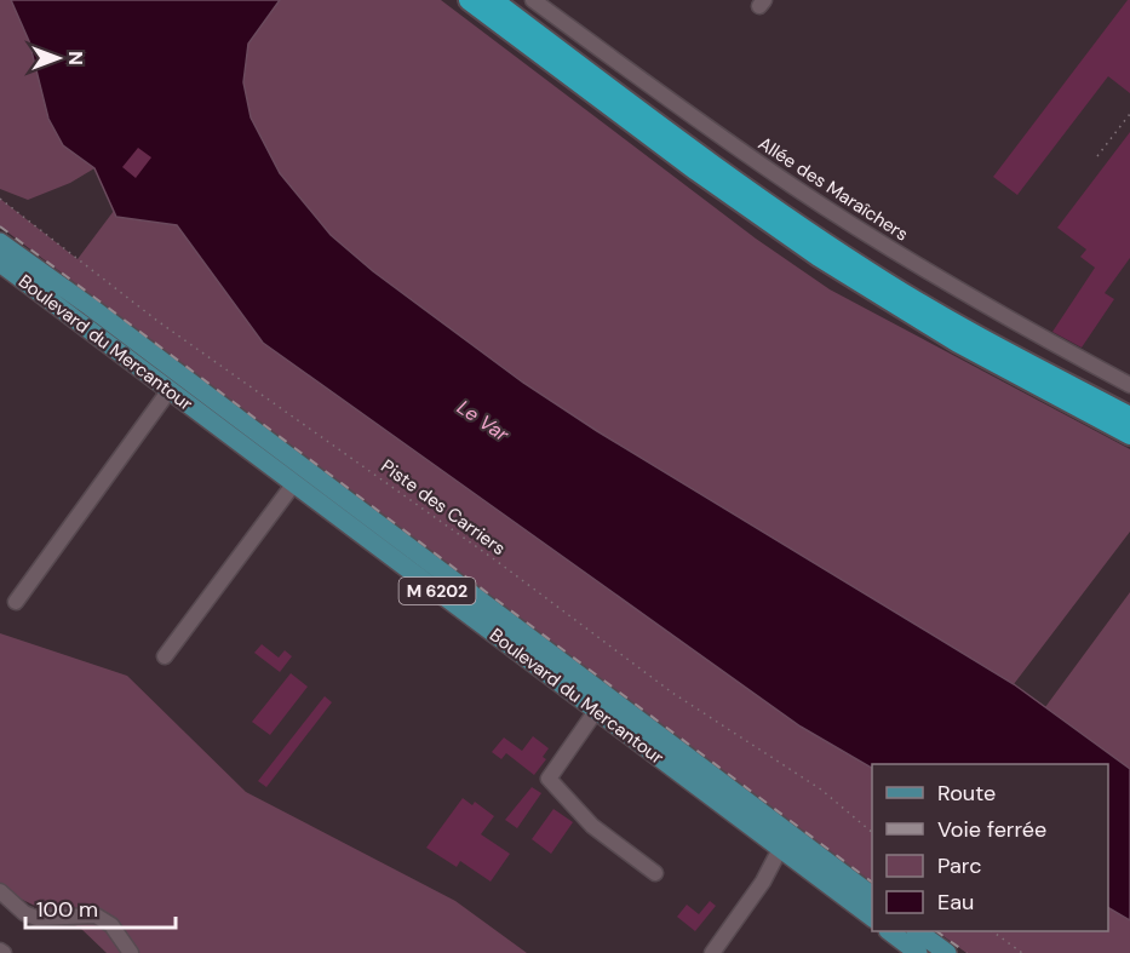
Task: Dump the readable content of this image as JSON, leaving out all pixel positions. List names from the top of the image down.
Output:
{
  "streets": {
    "main road": ["Boulevard du Mercantour", "M 6202"],
    "street": ["Allée des Maraîchers"],
    "path": ["Piste des Carriers"]
  },
  "water": ["Le Var"],
  "legend": [
    "Route",
    "Voie ferrée",
    "Parc",
    "Eau"
  ],
  "scale_bar": "100 m",
  "north": "right"
}
